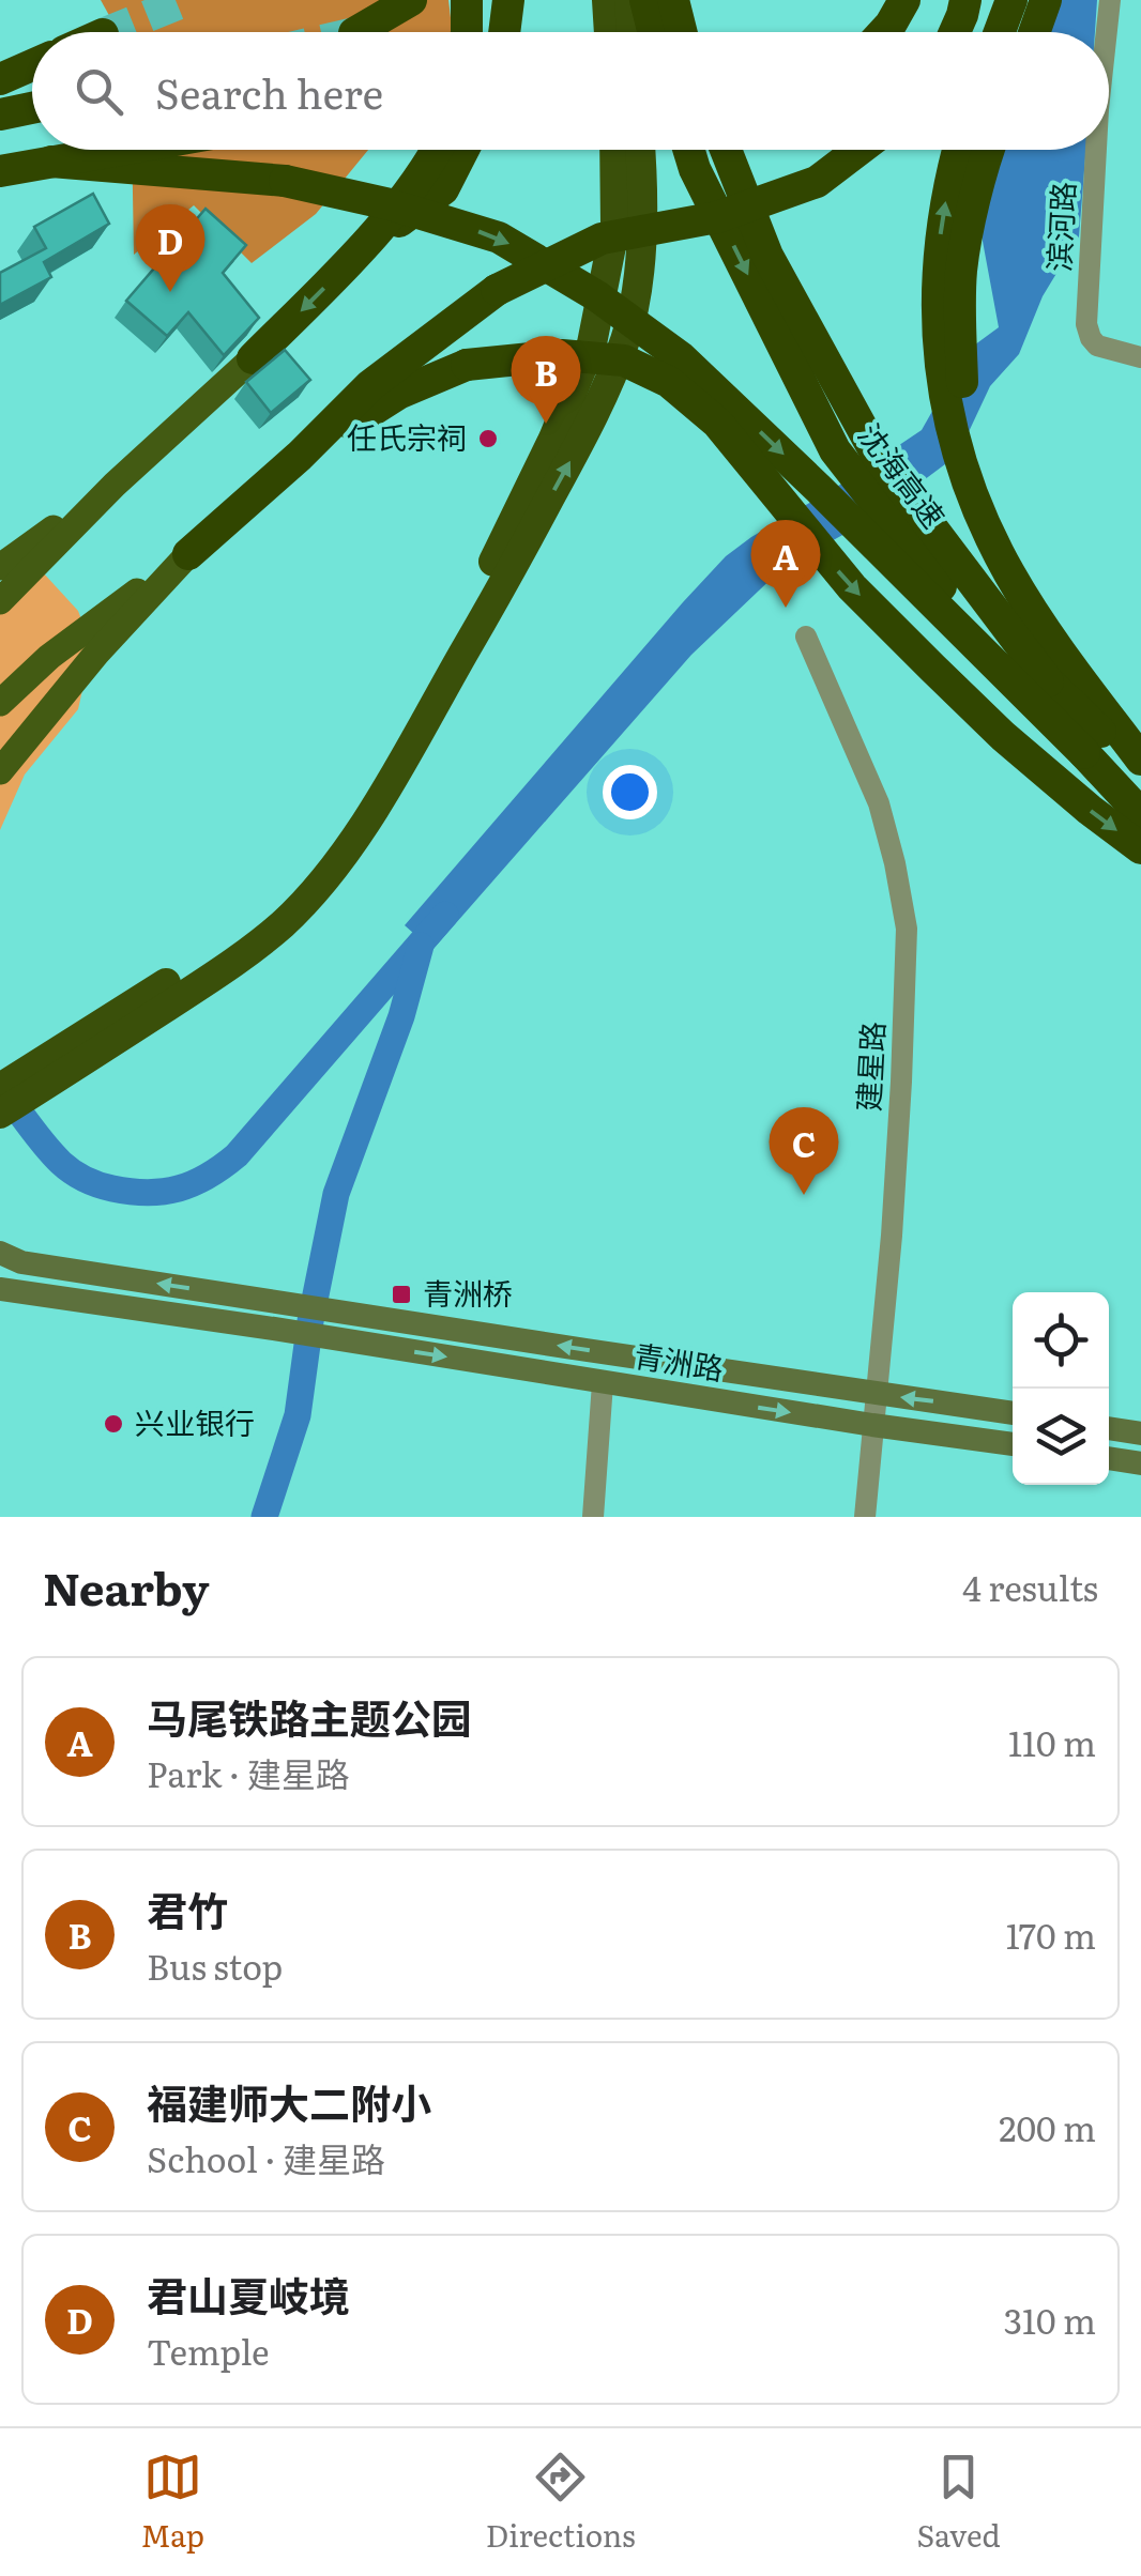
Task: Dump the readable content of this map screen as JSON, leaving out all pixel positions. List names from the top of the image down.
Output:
{
  "streets": {
    "highway": ["沈海高速"],
    "main road": ["青洲路"],
    "street": ["滨河路", "建星路"]
  },
  "crossings": [
    ["建星路", "青洲路"]
  ],
  "places": {
    "other": ["任氏宗祠", "兴业银行"],
    "transit": ["青洲桥"]
  },
  "page": {
    "search": "Search here",
    "pins": [
      "D",
      "B",
      "A",
      "C"
    ],
    "heading": ["Nearby", "4 results"],
    "list": [
      {
        "mark": "A",
        "name": "马尾铁路主题公园",
        "note": "Park · 建星路",
        "value": "110 m"
      },
      {
        "mark": "B",
        "name": "君竹",
        "note": "Bus stop",
        "value": "170 m"
      },
      {
        "mark": "C",
        "name": "福建师大二附小",
        "note": "School · 建星路",
        "value": "200 m"
      },
      {
        "mark": "D",
        "name": "君山夏岐境",
        "note": "Temple",
        "value": "310 m"
      }
    ],
    "nav": ["Map", "Directions", "Saved"]
  }
}
